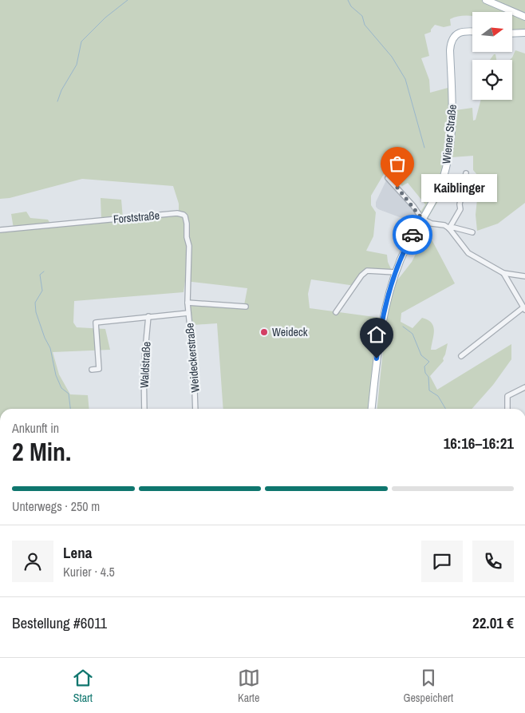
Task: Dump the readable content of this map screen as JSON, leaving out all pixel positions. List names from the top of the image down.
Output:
{
  "streets": {
    "main road": ["Wiener Straße"],
    "street": ["Forststraße", "Weideckerstraße", "Waldstraße"]
  },
  "crossings": [
    ["Forststraße", "Weideckerstraße"]
  ],
  "places": ["Kaiblinger", "Weideck"],
  "north": "right",
  "page": {
    "bubble": "Kaiblinger",
    "heading": ["2 Min.", "Ankunft in", "16:16–16:21"],
    "panel": [
      "Lena",
      "Kurier · 4.5",
      "Bestellung #6011",
      "22.01 €"
    ],
    "bar": "Unterwegs · 250 m",
    "tabs": ["Start", "Karte", "Gespeichert"]
  }
}
